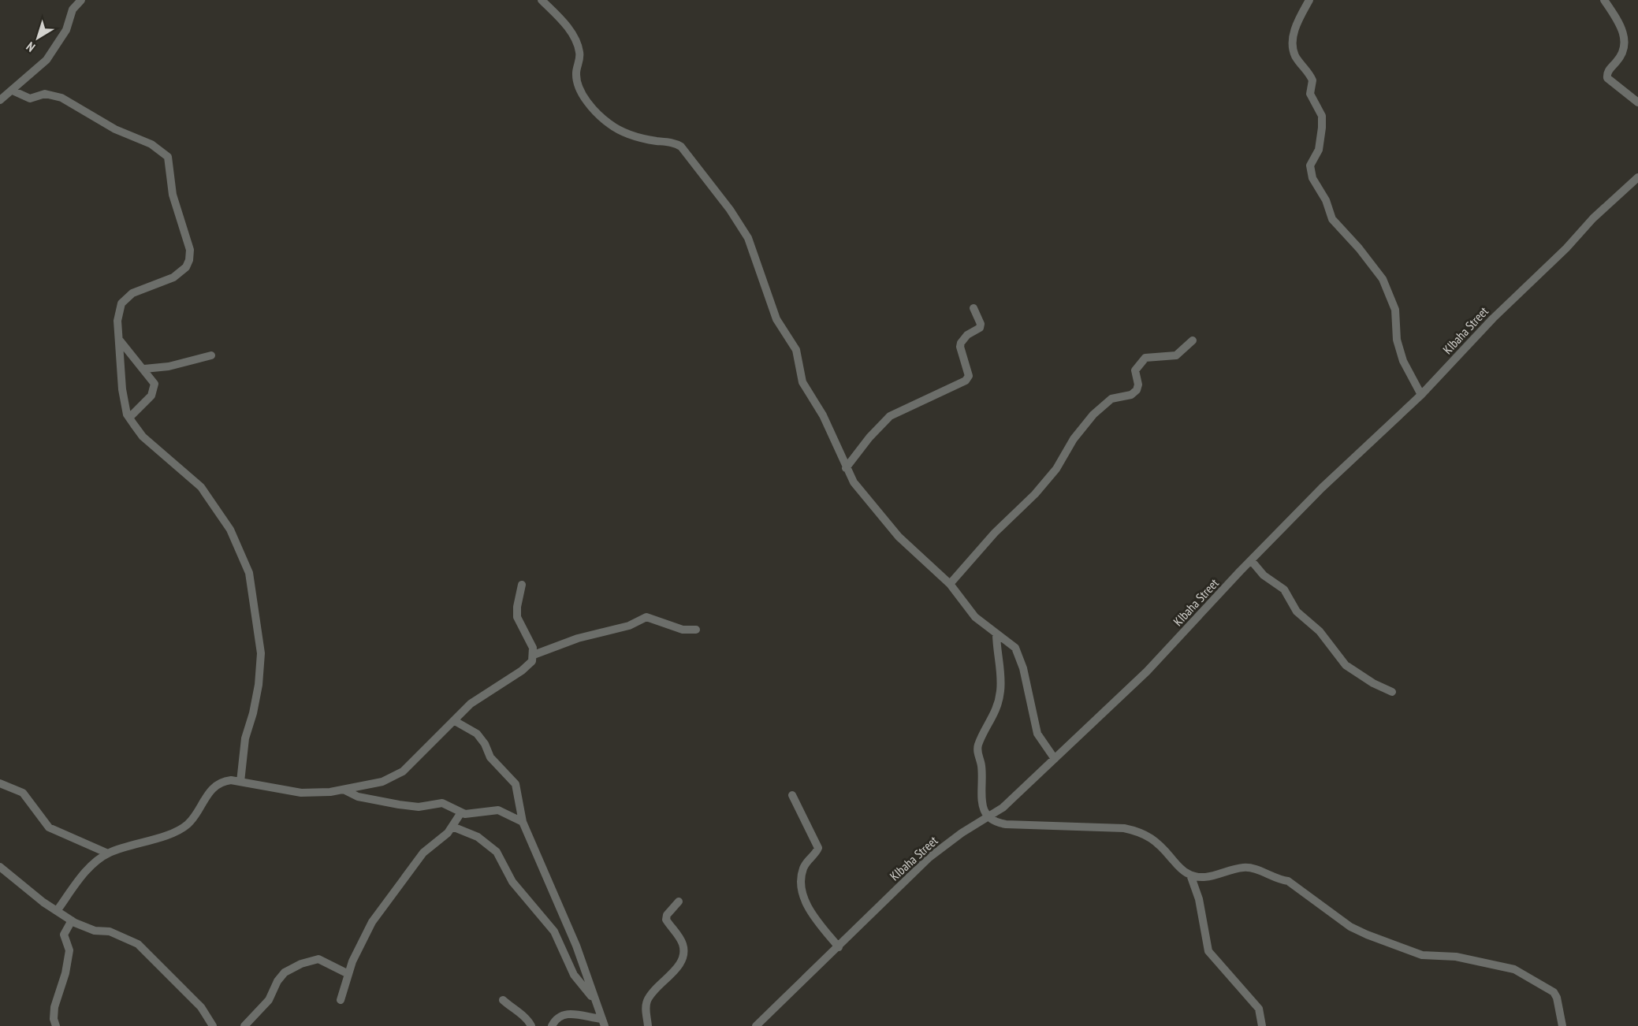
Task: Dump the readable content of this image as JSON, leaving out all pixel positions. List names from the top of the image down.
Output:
{
  "streets": {
    "street": ["KIbaha Street"]
  },
  "north": "bottom left"
}
